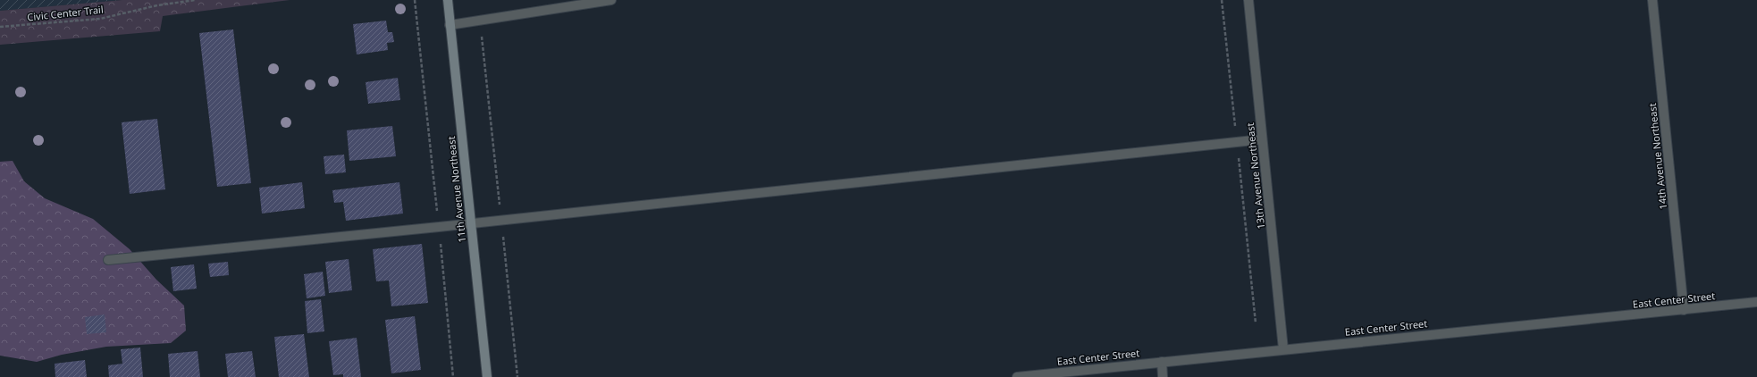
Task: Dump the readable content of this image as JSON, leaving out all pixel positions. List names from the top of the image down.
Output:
{
  "streets": {
    "main road": ["11th Avenue Northeast"],
    "street": ["14th Avenue Northeast", "13th Avenue Northeast", "East Center Street"],
    "path": ["Civic Center Trail"]
  },
  "crossings": [
    ["14th Avenue Northeast", "East Center Street"],
    ["13th Avenue Northeast", "East Center Street"]
  ]
}
